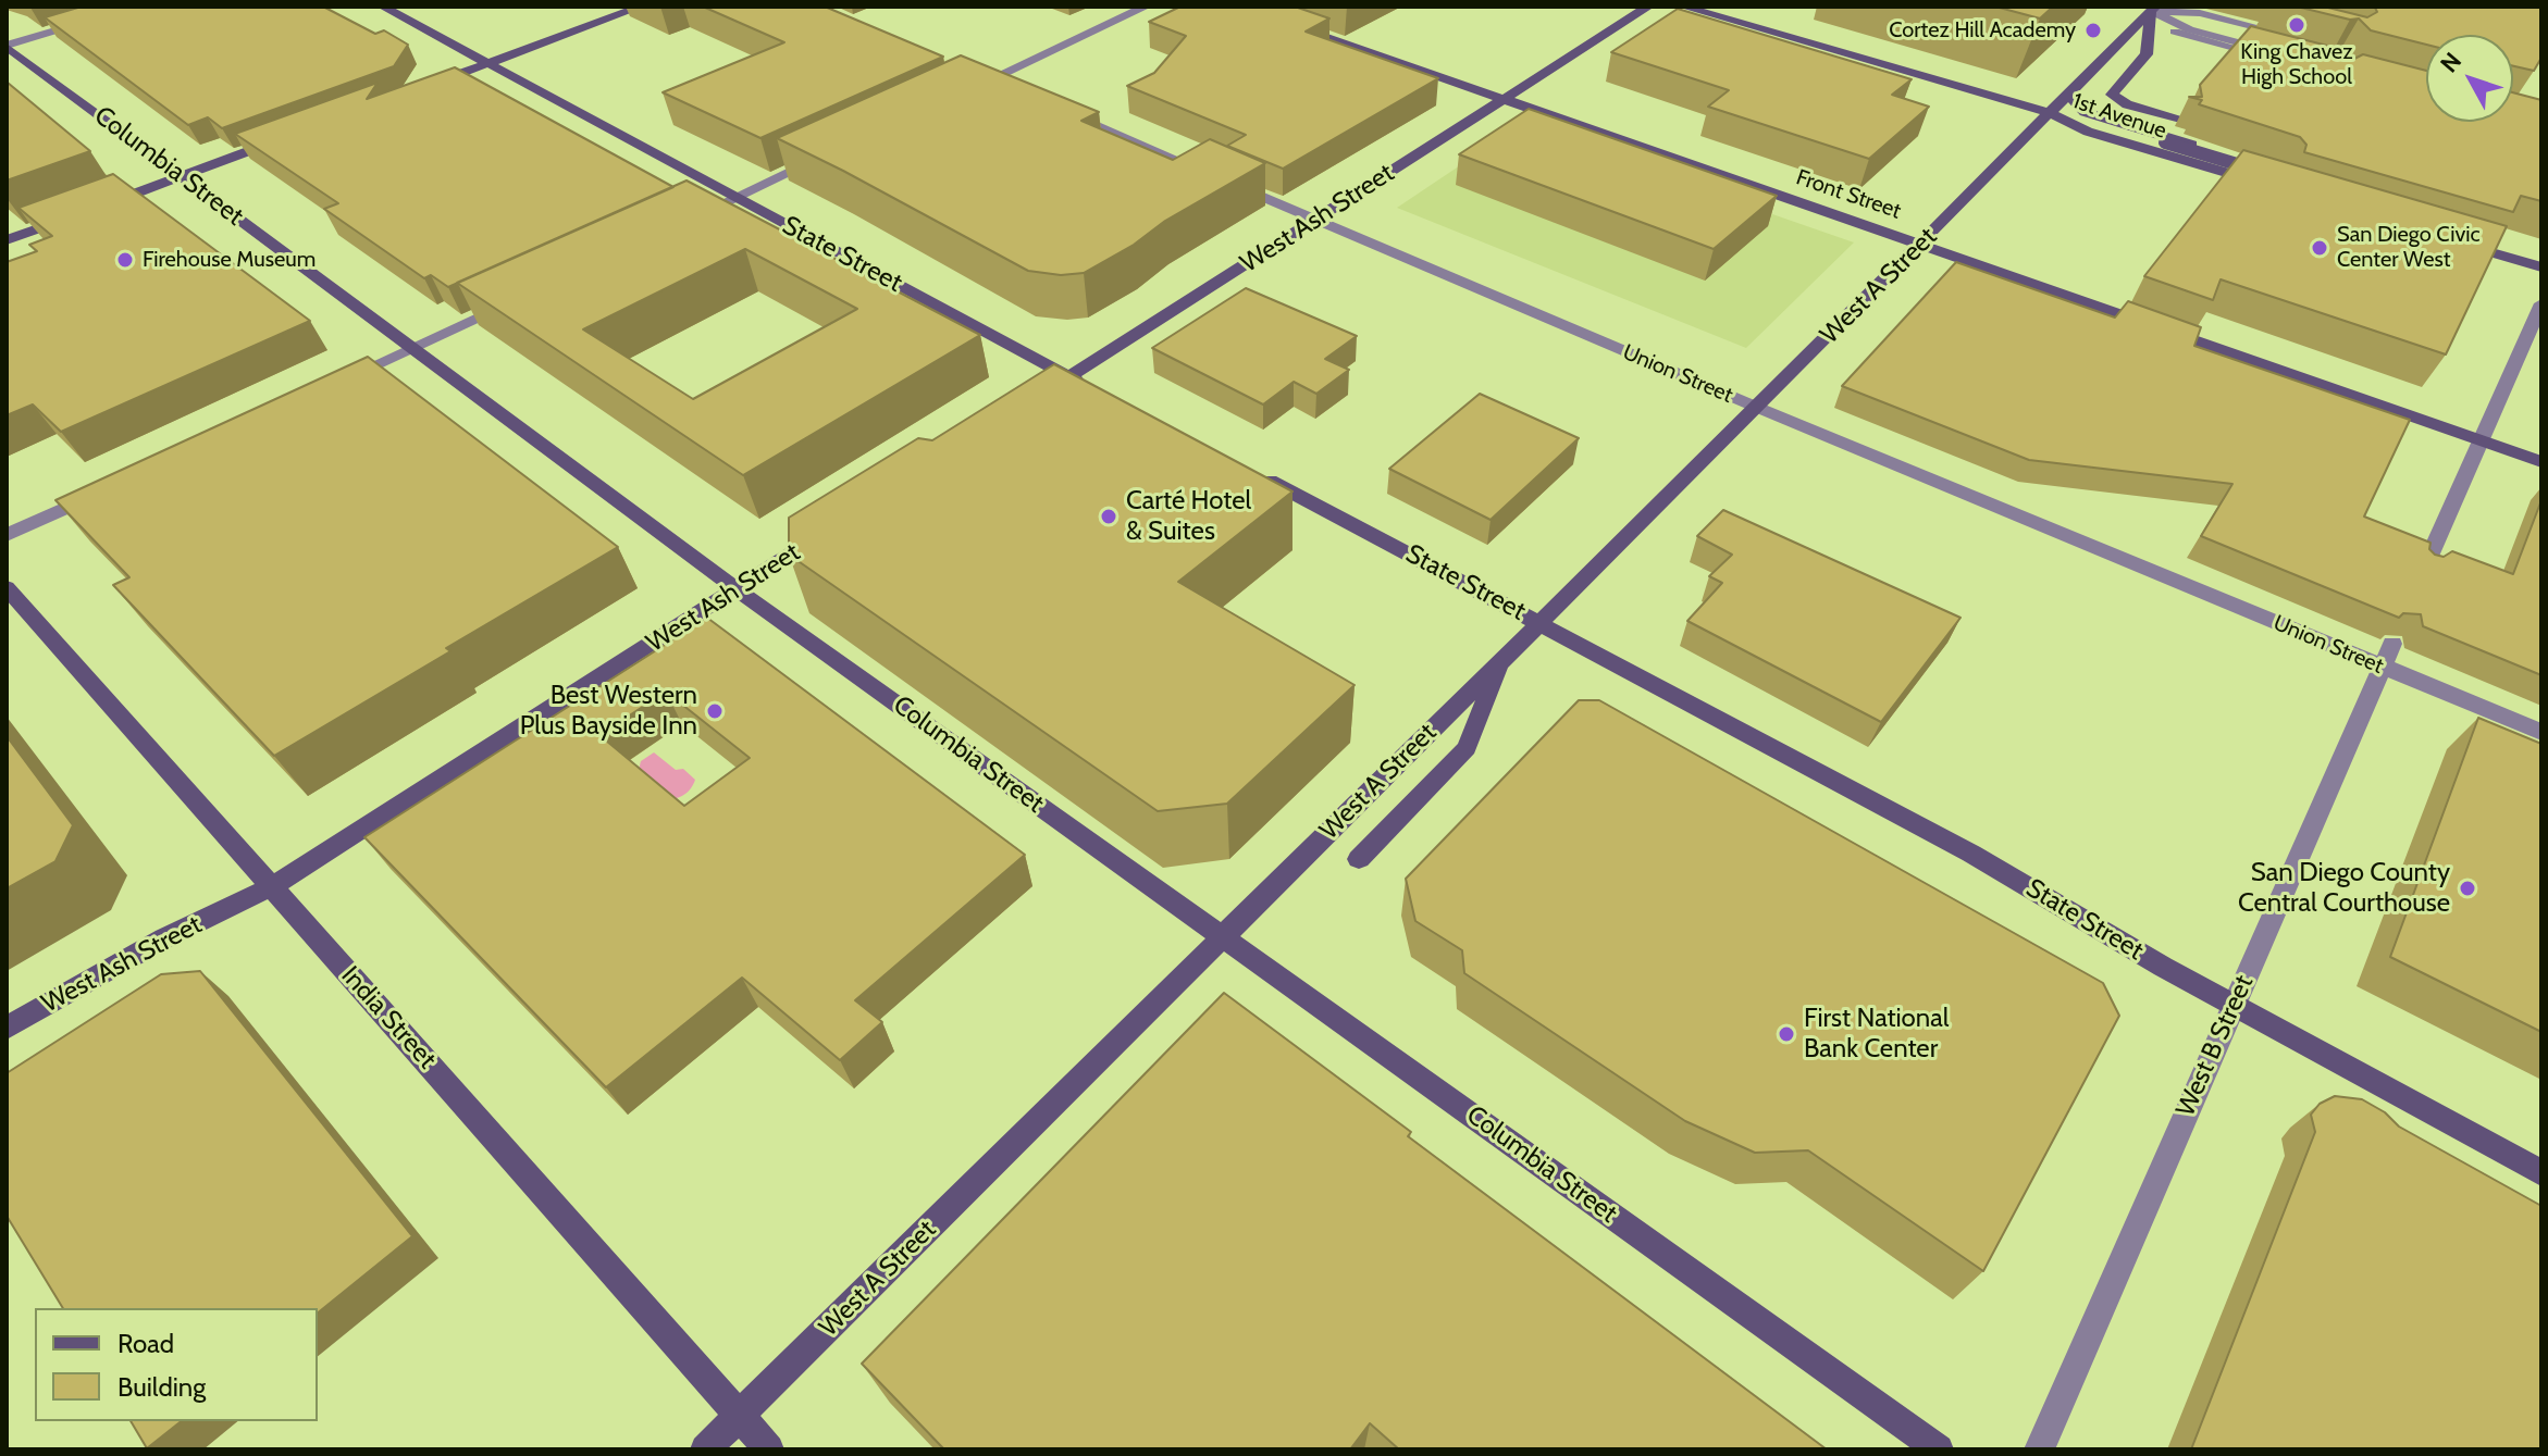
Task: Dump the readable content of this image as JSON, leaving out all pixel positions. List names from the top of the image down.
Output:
{
  "streets": {
    "main road": [
      "1st Avenue",
      "Columbia Street",
      "Front Street",
      "West Ash Street",
      "State Street",
      "West A Street",
      "India Street"
    ],
    "street": ["Union Street", "West B Street"]
  },
  "crossings": [
    ["1st Avenue", "West A Street"],
    ["Columbia Street", "West Ash Street"],
    ["Columbia Street", "West A Street"],
    ["Front Street", "West Ash Street"],
    ["Front Street", "West A Street"],
    ["West Ash Street", "State Street"],
    ["West Ash Street", "Union Street"],
    ["West Ash Street", "India Street"],
    ["State Street", "West A Street"],
    ["State Street", "West B Street"],
    ["West A Street", "Union Street"],
    ["West A Street", "India Street"],
    ["Union Street", "West B Street"]
  ],
  "places": [
    "King Chavez High School",
    "Cortez Hill Academy",
    "San Diego Civic Center West",
    "Firehouse Museum",
    "Carté Hotel & Suites",
    "Best Western Plus Bayside Inn",
    "San Diego County Central Courthouse",
    "First National Bank Center"
  ],
  "legend": ["Road", "Building"],
  "north": "top left"
}
